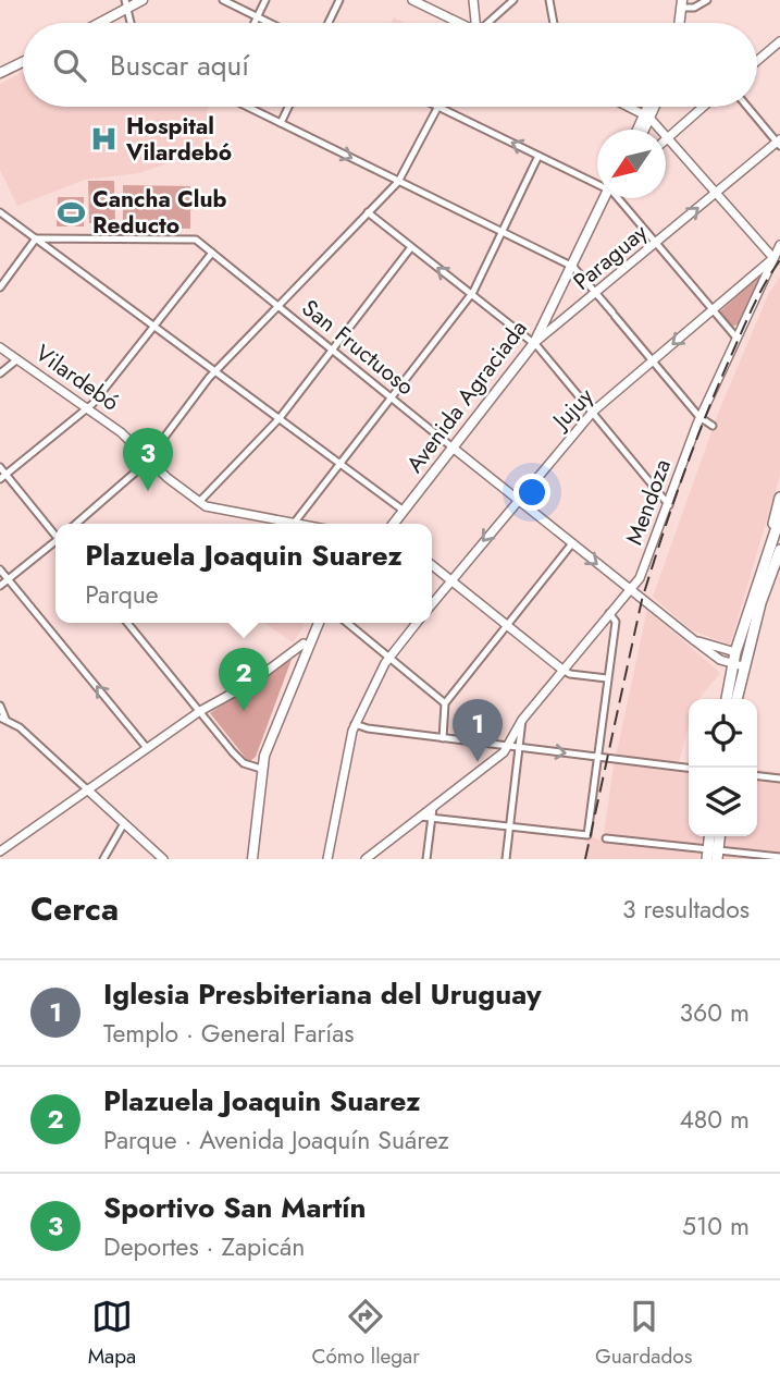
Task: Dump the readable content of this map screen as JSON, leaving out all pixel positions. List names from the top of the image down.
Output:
{
  "streets": {
    "main road": ["Avenida Agraciada"],
    "street": [
      "Paraguay",
      "San Fructuoso",
      "Vilardebó",
      "Jujuy",
      "Mendoza"
    ]
  },
  "crossings": [
    ["Paraguay", "Avenida Agraciada"],
    ["San Fructuoso", "Avenida Agraciada"],
    ["San Fructuoso", "Jujuy"],
    ["San Fructuoso", "Mendoza"],
    ["Jujuy", "Mendoza"]
  ],
  "one_way": ["Jujuy"],
  "places": {
    "hospital": ["Hospital Vilardebó"],
    "sports": ["Cancha Club Reducto"]
  },
  "north": "bottom left",
  "page": {
    "search": "Buscar aquí",
    "pins": ["3", "2", "1"],
    "popup": ["Plazuela Joaquin Suarez", "Parque"],
    "heading": ["Cerca", "3 resultados"],
    "list": [
      {
        "mark": "1",
        "name": "Iglesia Presbiteriana del Uruguay",
        "note": "Templo · General Farías",
        "value": "360 m"
      },
      {
        "mark": "2",
        "name": "Plazuela Joaquin Suarez",
        "note": "Parque · Avenida Joaquín Suárez",
        "value": "480 m"
      },
      {
        "mark": "3",
        "name": "Sportivo San Martín",
        "note": "Deportes · Zapicán",
        "value": "510 m"
      }
    ],
    "nav": ["Mapa", "Cómo llegar", "Guardados"]
  }
}
